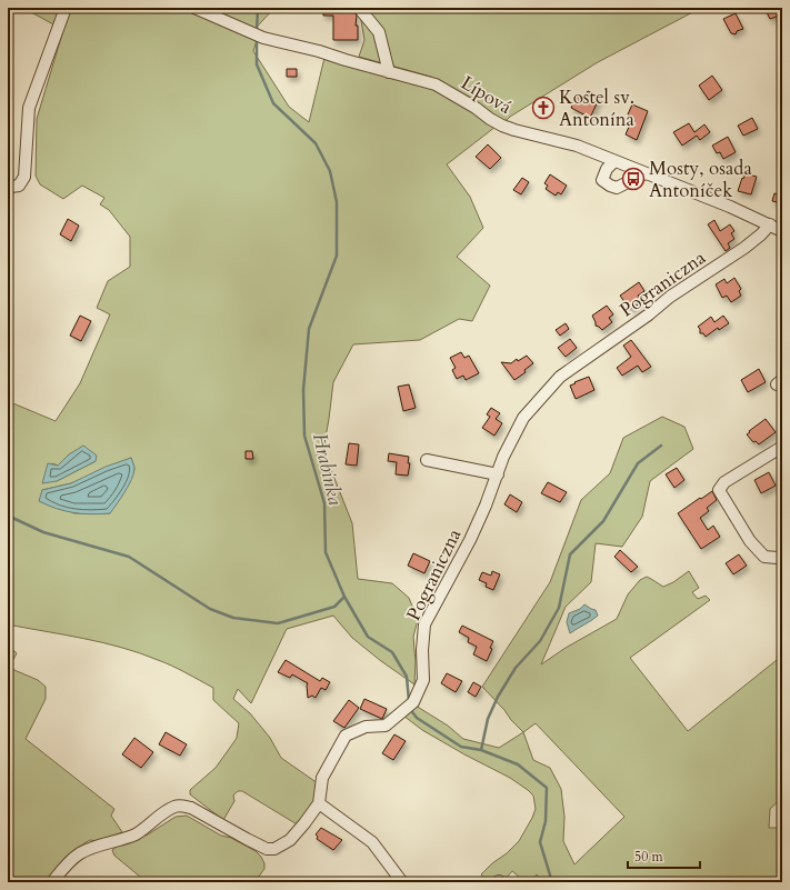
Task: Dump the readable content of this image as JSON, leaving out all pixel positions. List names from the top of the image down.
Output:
{
  "streets": {
    "street": ["Lípová", "Pograniczna"]
  },
  "crossings": [
    ["Lípová", "Pograniczna"]
  ],
  "water": ["Hrabinka"],
  "places": {
    "church": ["Kostel sv. Antonína"],
    "bus stop": ["Mosty, osada Antoníček"]
  },
  "scale_bar": "50 m"
}
